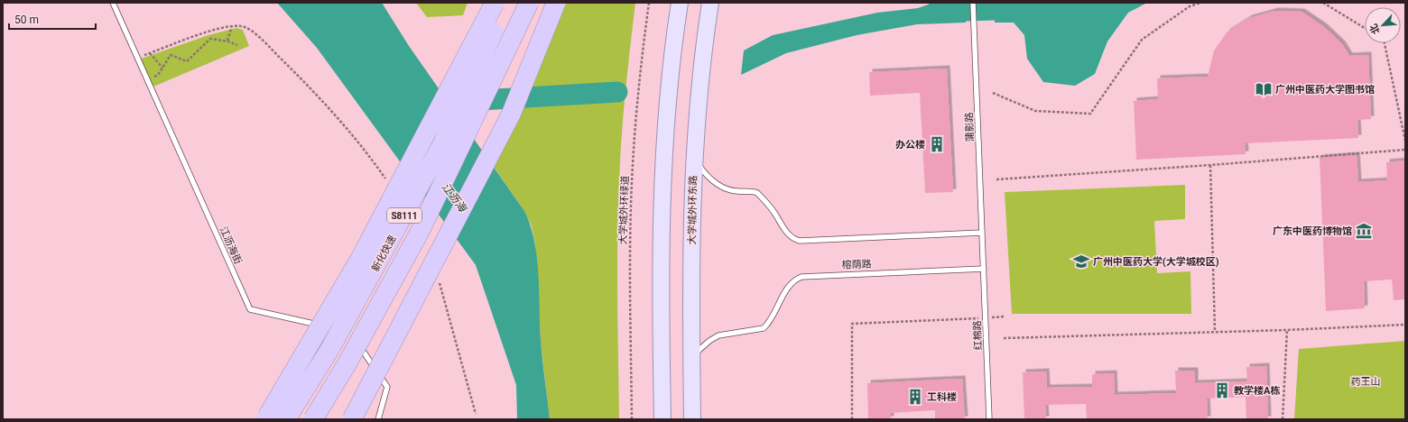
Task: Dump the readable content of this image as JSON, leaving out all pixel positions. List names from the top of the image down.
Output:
{
  "streets": {
    "highway": ["S8111", "新化快速"],
    "main road": ["大学城外环东路"],
    "lane": [
      "蒲影路",
      "江沥海街",
      "榕荫路",
      "红棉路"
    ],
    "path": ["大学城外环绿道"]
  },
  "crossings": [
    ["蒲影路", "红棉路"],
    ["大学城外环东路", "榕荫路"],
    ["榕荫路", "红棉路"]
  ],
  "water": ["江沥海"],
  "parks": ["药王山"],
  "places": {
    "library": ["广州中医药大学图书馆"],
    "building": ["办公楼", "教学楼A栋", "工科楼"],
    "museum": ["广东中医药博物馆"],
    "school or university": ["广州中医药大学(大学城校区)"]
  },
  "scale_bar": "50 m",
  "north": "bottom left"
}
